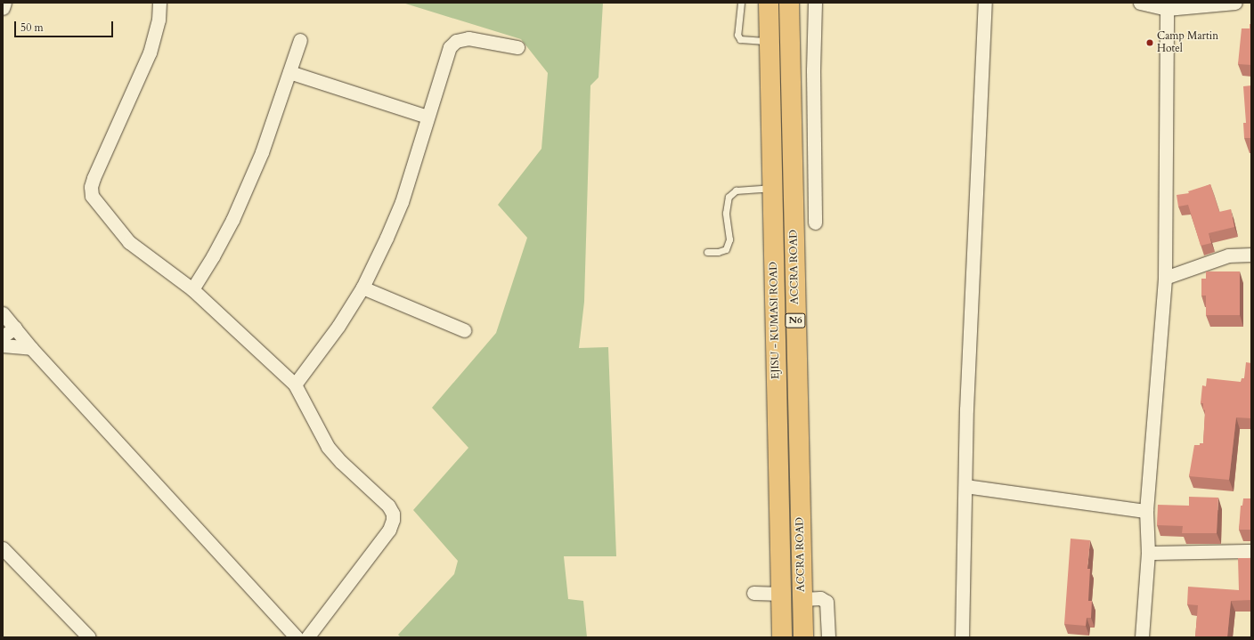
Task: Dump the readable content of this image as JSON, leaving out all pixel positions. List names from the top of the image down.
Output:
{
  "streets": {
    "highway": ["ACCRA ROAD", "EJISU - KUMASI ROAD", "N6"]
  },
  "places": ["Camp Martin Hotel"],
  "scale_bar": "50 m"
}
